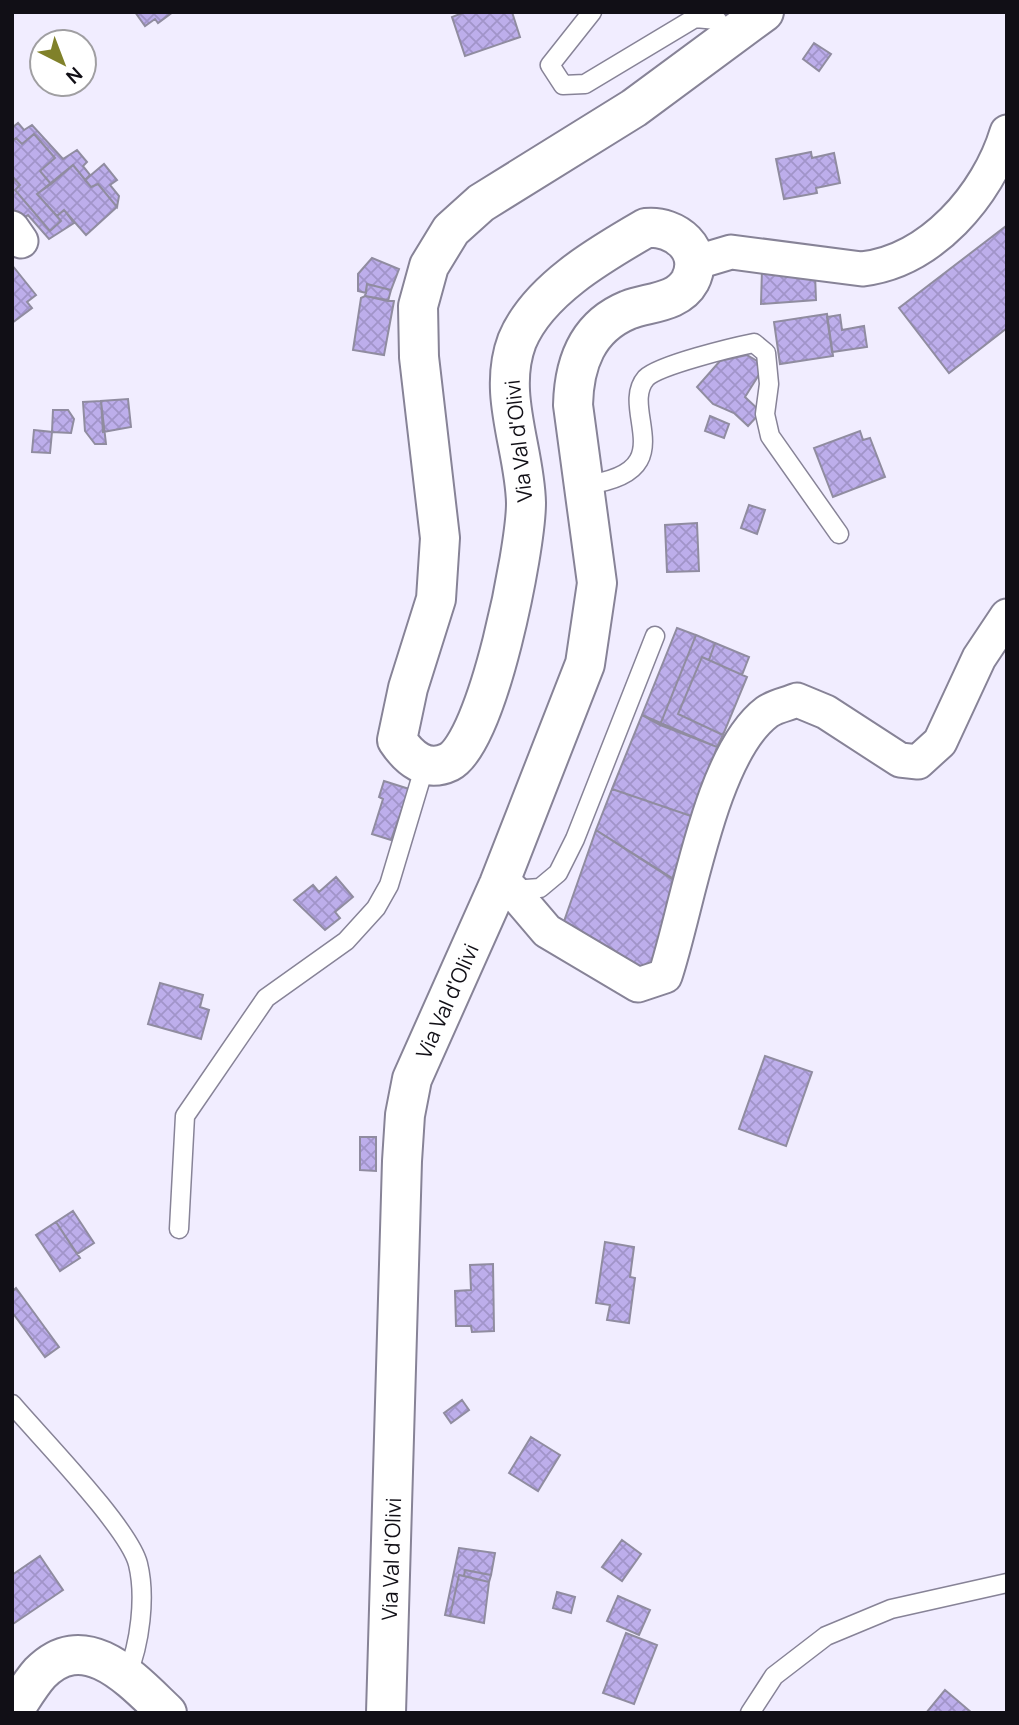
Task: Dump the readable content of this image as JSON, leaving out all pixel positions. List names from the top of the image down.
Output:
{
  "streets": {
    "street": ["Via Val d'Olivi"]
  },
  "north": "bottom right"
}
